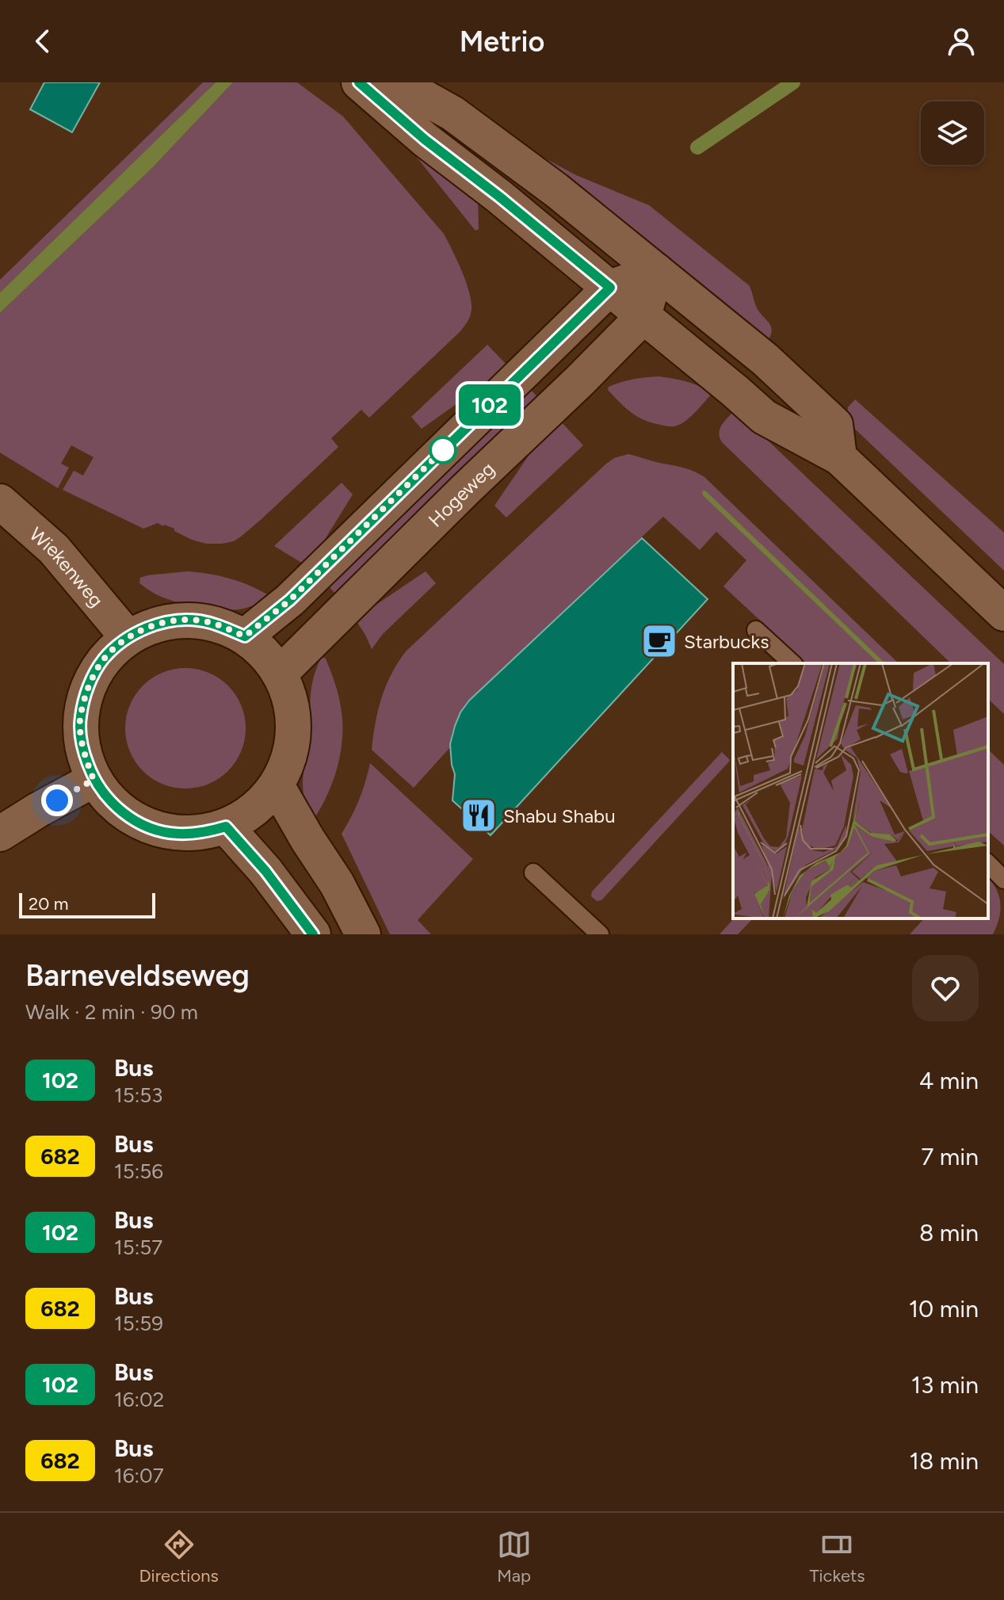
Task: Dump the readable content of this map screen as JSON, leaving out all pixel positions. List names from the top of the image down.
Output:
{
  "streets": {
    "street": ["Hogeweg", "Wiekenweg"]
  },
  "crossings": [
    ["Hogeweg", "Wiekenweg"]
  ],
  "places": {
    "cafe": ["Starbucks"],
    "restaurant": ["Shabu Shabu"]
  },
  "lines": ["bus line 102"],
  "scale_bar": "20 m",
  "page": {
    "header": "Metrio",
    "on_map": "102",
    "scale": "20 m",
    "heading": ["Barneveldseweg", "Walk · 2 min · 90 m"],
    "list": [
      {
        "mark": "102",
        "name": "Bus",
        "note": "15:53",
        "value": "4 min"
      },
      {
        "mark": "682",
        "name": "Bus",
        "note": "15:56",
        "value": "7 min"
      },
      {
        "mark": "102",
        "name": "Bus",
        "note": "15:57",
        "value": "8 min"
      },
      {
        "mark": "682",
        "name": "Bus",
        "note": "15:59",
        "value": "10 min"
      },
      {
        "mark": "102",
        "name": "Bus",
        "note": "16:02",
        "value": "13 min"
      },
      {
        "mark": "682",
        "name": "Bus",
        "note": "16:07",
        "value": "18 min"
      }
    ],
    "tabs": ["Directions", "Map", "Tickets"]
  }
}
